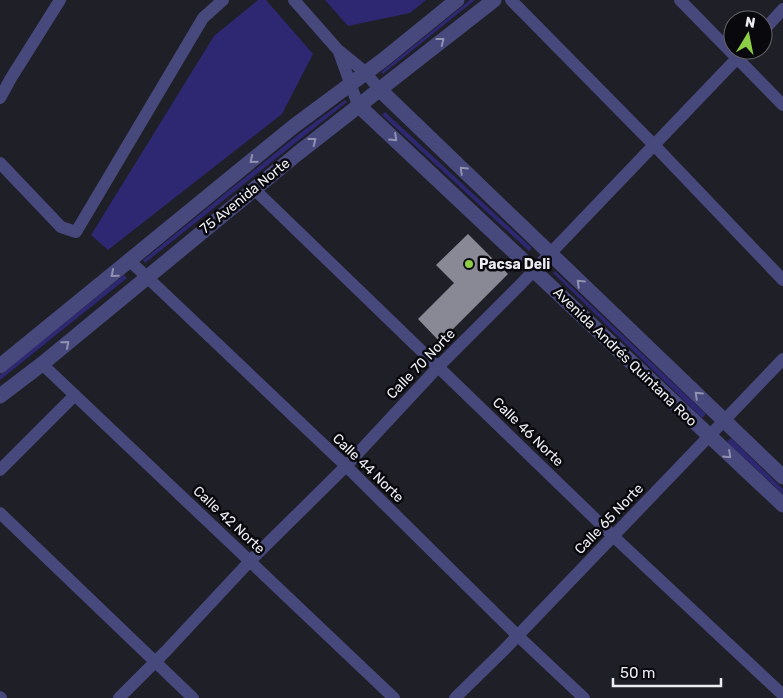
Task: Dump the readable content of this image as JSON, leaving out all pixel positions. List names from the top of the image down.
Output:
{
  "streets": {
    "street": [
      "75 Avenida Norte",
      "Avenida Andrés Quintana Roo",
      "Calle 70 Norte",
      "Calle 46 Norte",
      "Calle 44 Norte",
      "Calle 65 Norte",
      "Calle 42 Norte"
    ]
  },
  "crossings": [
    ["75 Avenida Norte", "Avenida Andrés Quintana Roo"],
    ["75 Avenida Norte", "Calle 46 Norte"],
    ["75 Avenida Norte", "Calle 44 Norte"],
    ["75 Avenida Norte", "Calle 42 Norte"],
    ["Avenida Andrés Quintana Roo", "Calle 70 Norte"],
    ["Avenida Andrés Quintana Roo", "Calle 65 Norte"],
    ["Calle 70 Norte", "Calle 46 Norte"],
    ["Calle 70 Norte", "Calle 44 Norte"],
    ["Calle 70 Norte", "Calle 42 Norte"],
    ["Calle 46 Norte", "Calle 65 Norte"],
    ["Calle 44 Norte", "Calle 65 Norte"]
  ],
  "places": ["Pacsa Deli"],
  "scale_bar": "50 m",
  "north": "top"
}
